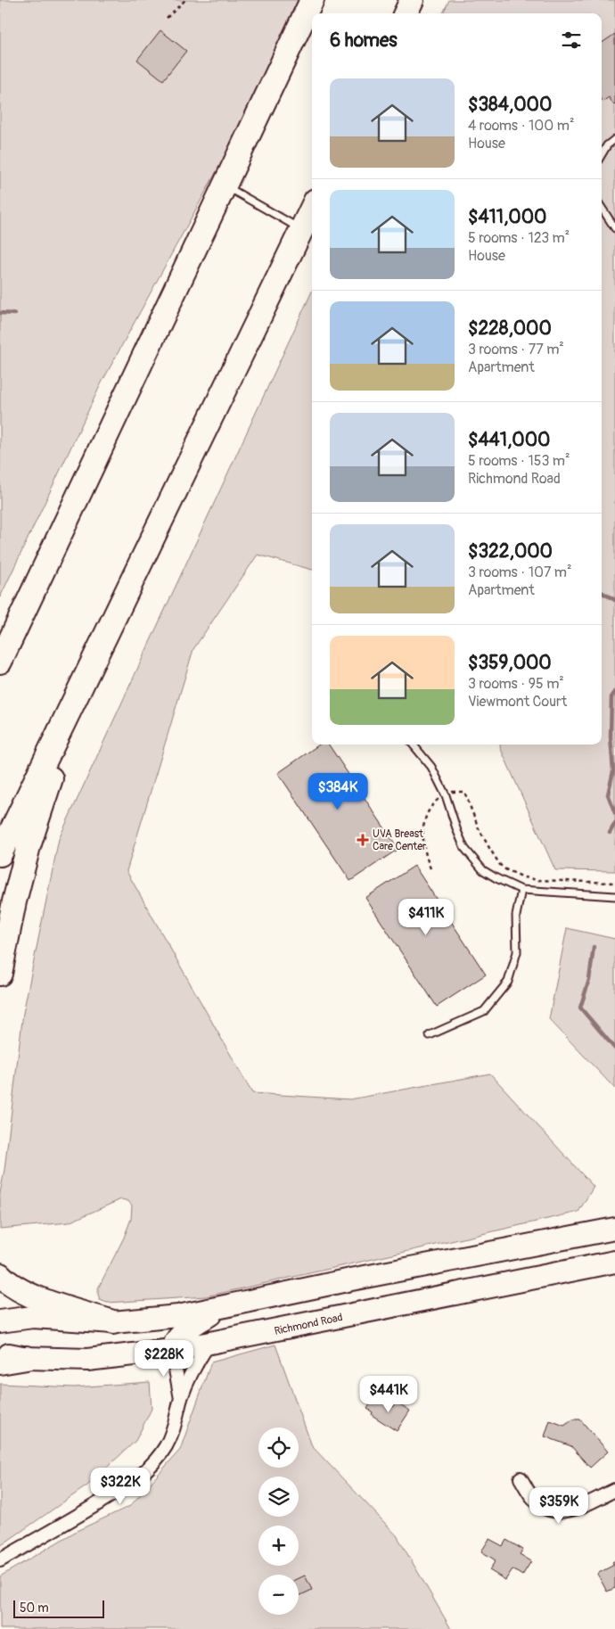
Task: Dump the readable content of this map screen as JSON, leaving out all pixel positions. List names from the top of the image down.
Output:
{
  "streets": {
    "highway": ["Richmond Road"]
  },
  "places": {
    "health": ["UVA Breast Care Center"]
  },
  "scale_bar": "50 m",
  "page": {
    "heading": "6 homes",
    "list": [
      {
        "name": "$384,000",
        "note": "4 rooms · 100 m² · House"
      },
      {
        "name": "$411,000",
        "note": "5 rooms · 123 m² · House"
      },
      {
        "name": "$228,000",
        "note": "3 rooms · 77 m² · Apartment"
      },
      {
        "name": "$441,000",
        "note": "5 rooms · 153 m² · Richmond Road"
      },
      {
        "name": "$322,000",
        "note": "3 rooms · 107 m² · Apartment"
      },
      {
        "name": "$359,000",
        "note": "3 rooms · 95 m² · Viewmont Court"
      }
    ],
    "price": [
      "$384K",
      "$411K",
      "$228K",
      "$441K",
      "$322K",
      "$359K"
    ],
    "map_buttons": ["+", "−"],
    "scale": "50 m"
  }
}
